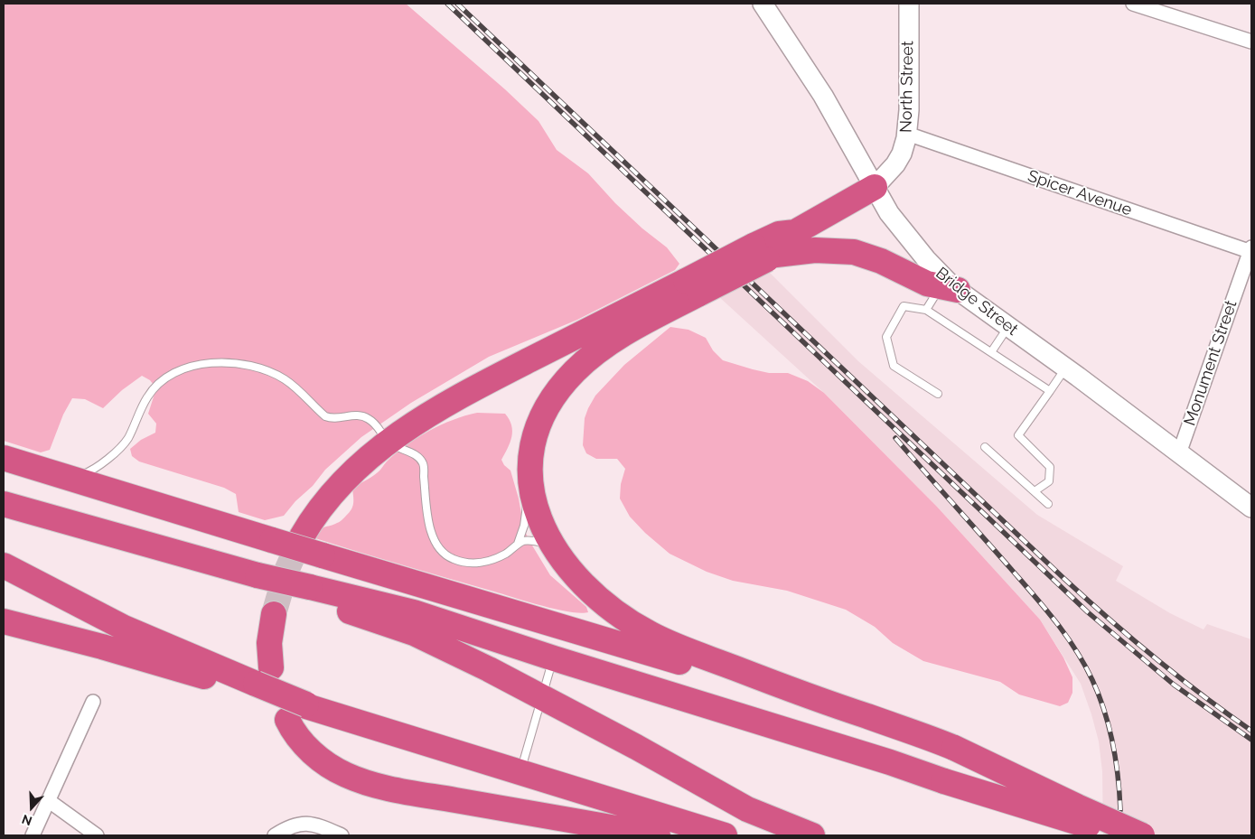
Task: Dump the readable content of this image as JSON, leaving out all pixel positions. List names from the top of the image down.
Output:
{
  "streets": {
    "street": [
      "North Street",
      "Spicer Avenue",
      "Bridge Street",
      "Monument Street"
    ]
  },
  "crossings": [
    ["North Street", "Spicer Avenue"],
    ["North Street", "Bridge Street"],
    ["Spicer Avenue", "Monument Street"],
    ["Bridge Street", "Monument Street"]
  ],
  "north": "bottom"
}
